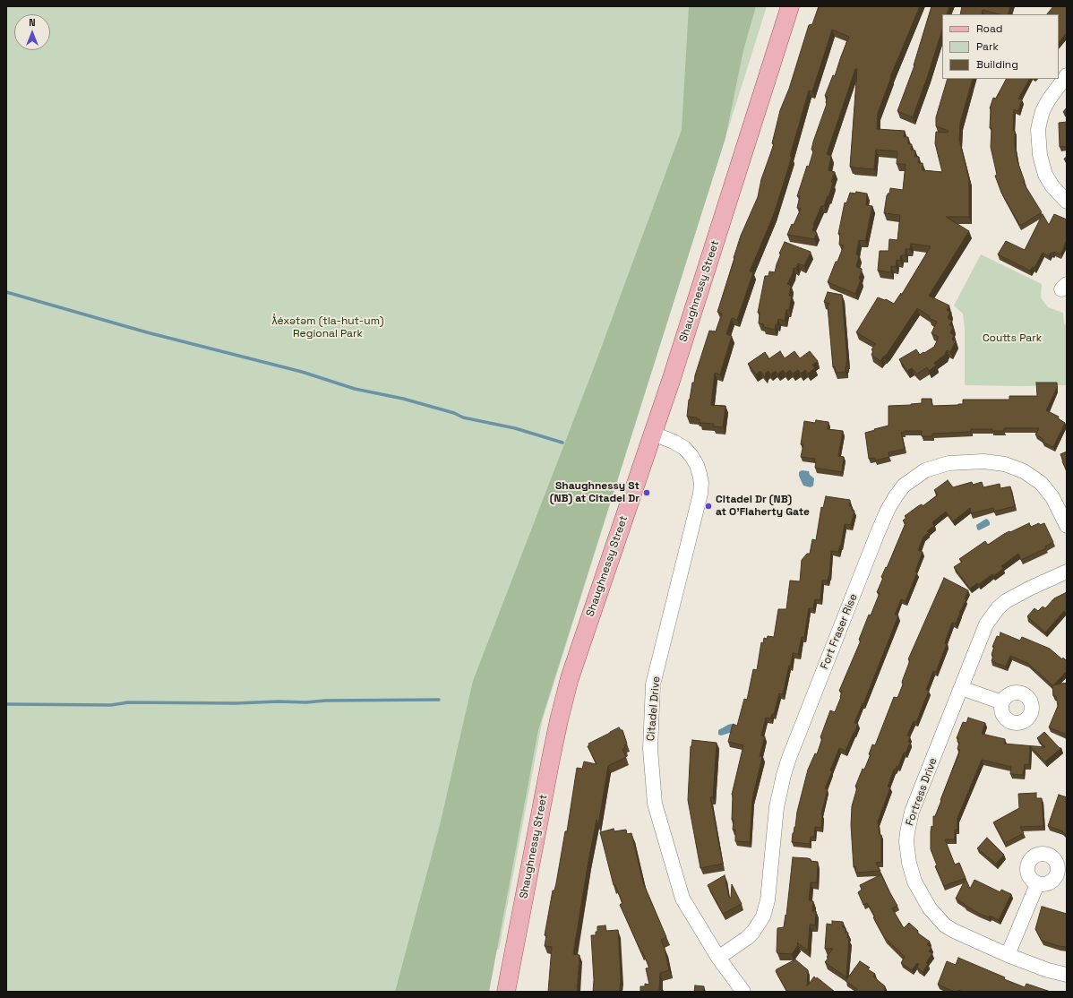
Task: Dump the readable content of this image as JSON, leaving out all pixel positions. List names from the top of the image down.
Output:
{
  "streets": {
    "main road": ["Shaughnessy Street"],
    "street": ["Fort Fraser Rise", "Citadel Drive", "Fortress Drive"]
  },
  "crossings": [
    ["Shaughnessy Street", "Citadel Drive"],
    ["Fort Fraser Rise", "Citadel Drive"]
  ],
  "parks": ["ƛ̓éxətəm (tla-hut-um) Regional Park", "Coutts Park"],
  "places": ["Shaughnessy St (NB) at Citadel Dr", "Citadel Dr (NB) at O'Flaherty Gate"],
  "legend": ["Road", "Park", "Building"],
  "north": "top"
}
